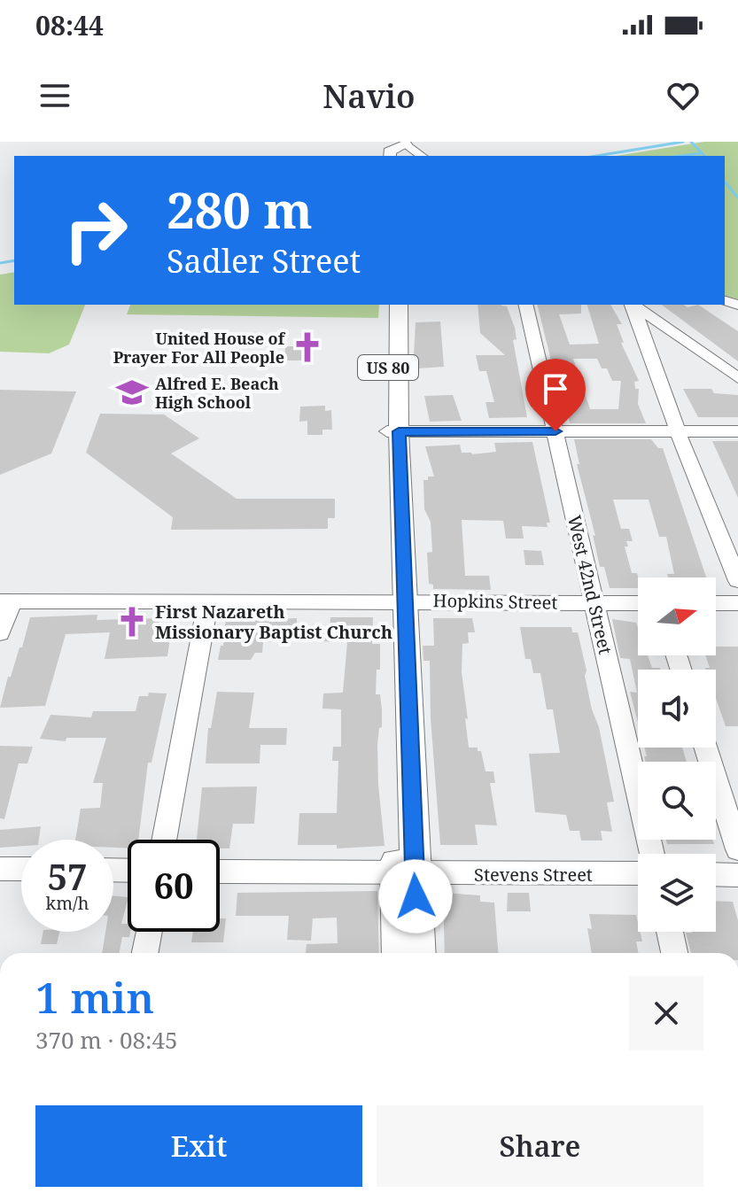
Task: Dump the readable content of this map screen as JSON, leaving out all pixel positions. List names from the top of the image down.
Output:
{
  "streets": {
    "main road": ["US 80"],
    "street": ["West 42nd Street", "Hopkins Street", "Stevens Street"]
  },
  "crossings": [
    ["US 80", "Hopkins Street"],
    ["US 80", "Stevens Street"],
    ["West 42nd Street", "Hopkins Street"]
  ],
  "places": {
    "church": ["United House of Prayer For All People", "First Nazareth Missionary Baptist Church"],
    "school or university": ["Alfred E. Beach High School"]
  },
  "north": "right",
  "page": {
    "status": "08:44",
    "header": "Navio",
    "turn": ["280 m", "Sadler Street"],
    "speed": "57 km/h",
    "limit": "60",
    "heading": ["1 min", "370 m · 08:45"],
    "buttons": ["Exit", "Share"]
  }
}
